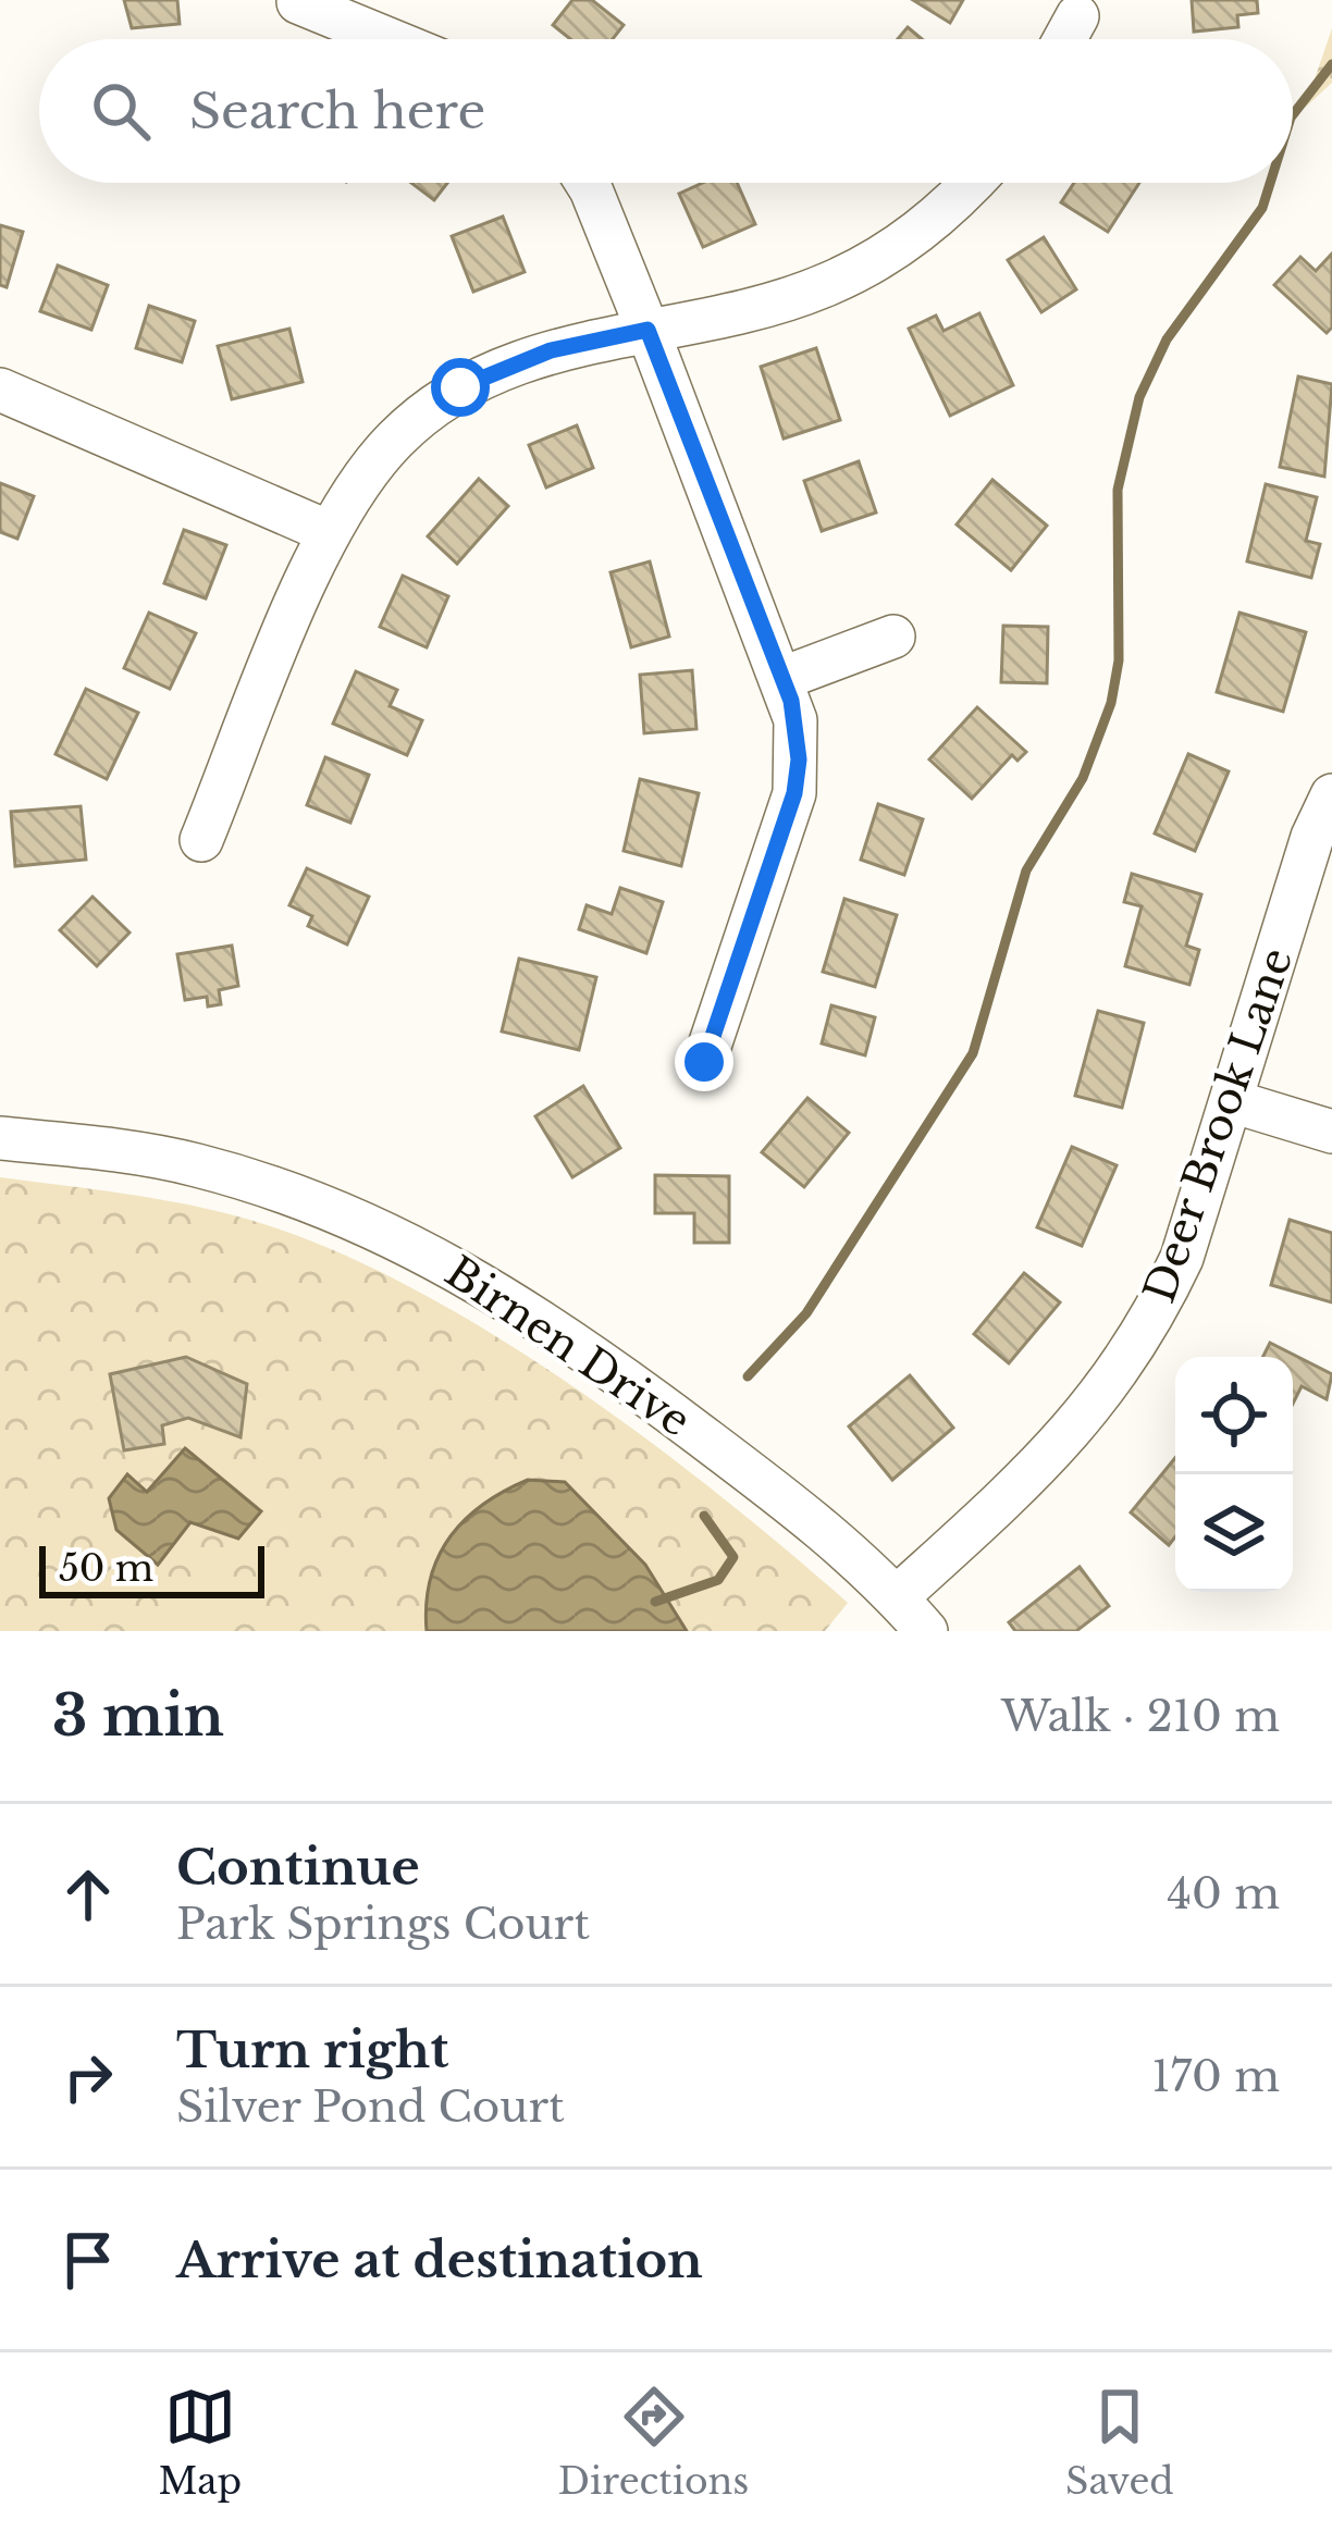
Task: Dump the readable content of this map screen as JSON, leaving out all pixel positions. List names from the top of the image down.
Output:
{
  "streets": {
    "street": ["Deer Brook Lane", "Birnen Drive"]
  },
  "crossings": [
    ["Deer Brook Lane", "Birnen Drive"]
  ],
  "scale_bar": "50 m",
  "page": {
    "search": "Search here",
    "scale": "50 m",
    "heading": ["3 min", "Walk · 210 m"],
    "list": [
      ["Continue", "Park Springs Court", "40 m"],
      ["Turn right", "Silver Pond Court", "170 m"],
      "Arrive at destination"
    ],
    "nav": ["Map", "Directions", "Saved"]
  }
}
